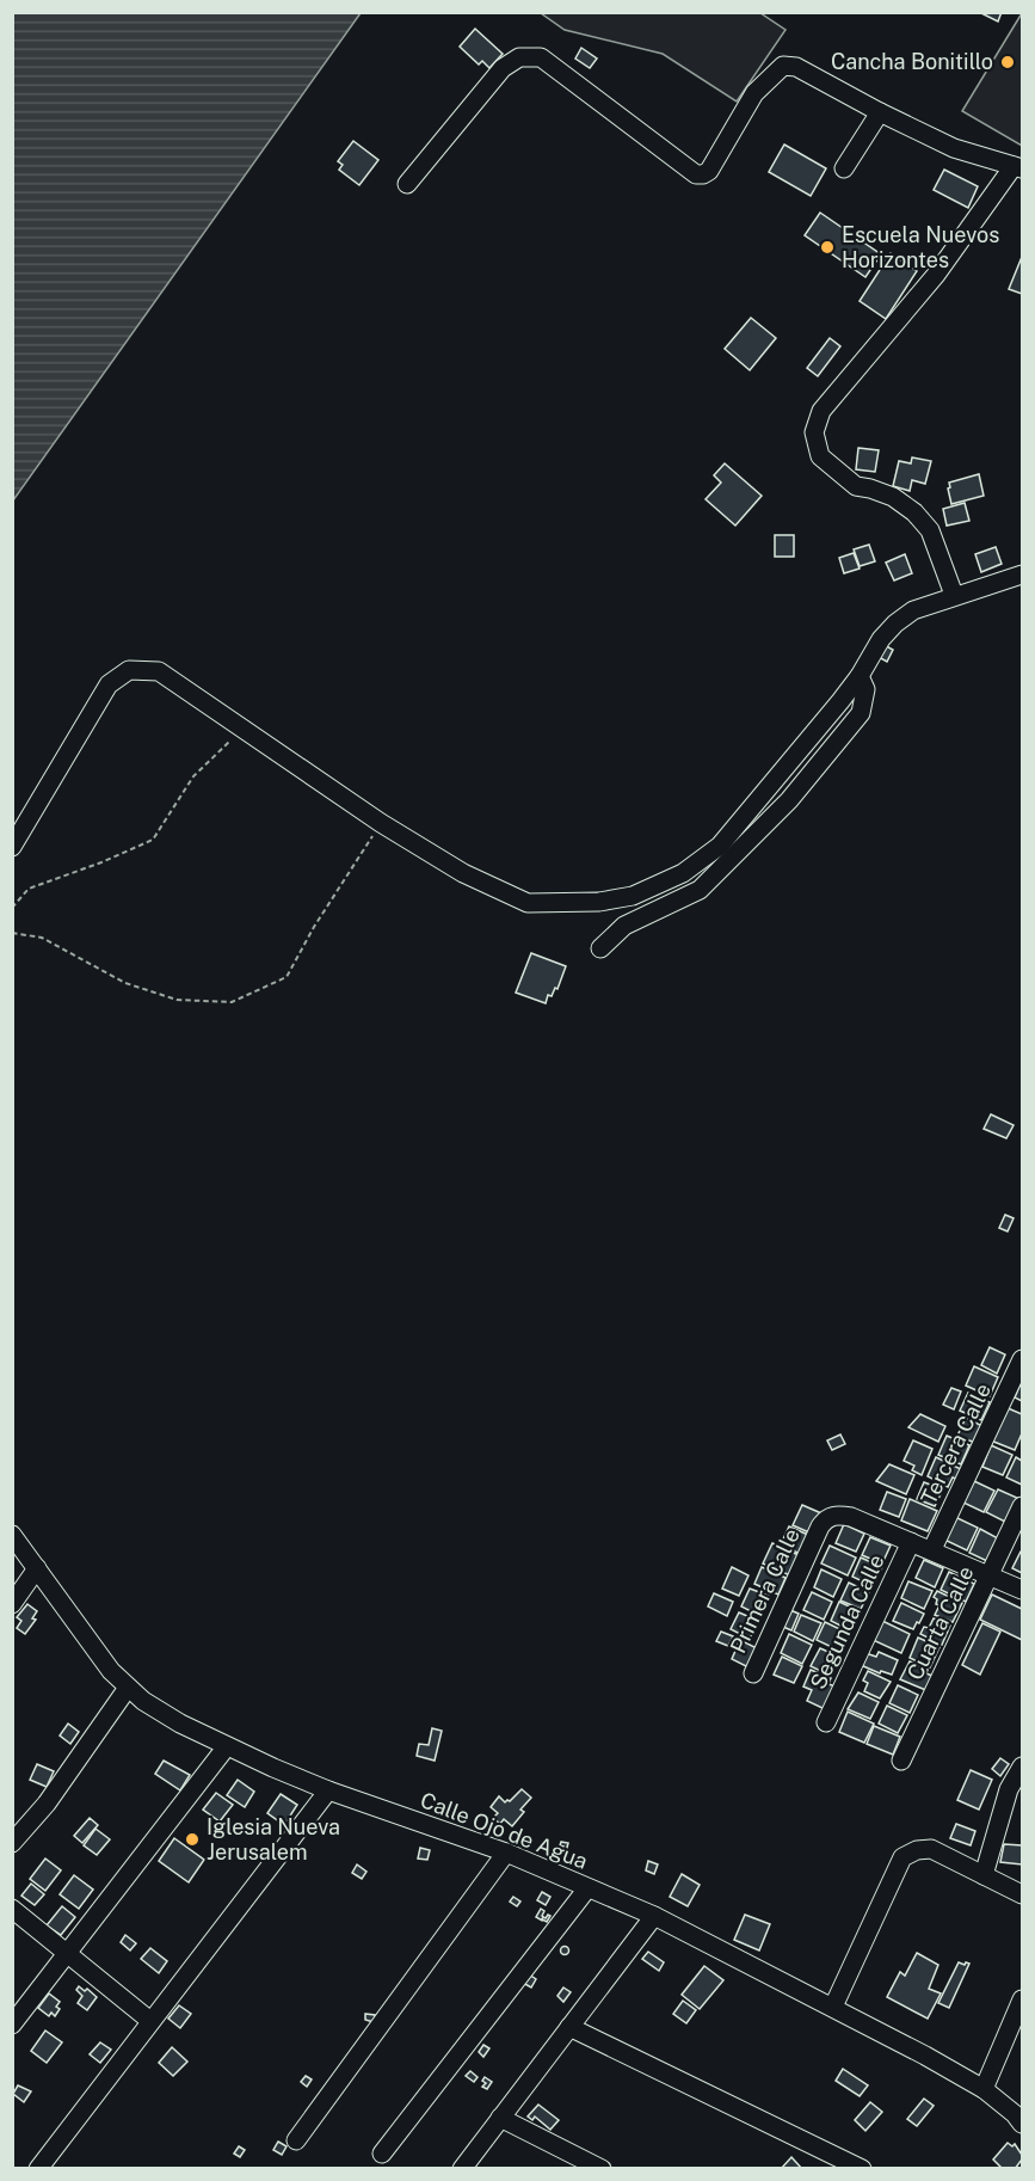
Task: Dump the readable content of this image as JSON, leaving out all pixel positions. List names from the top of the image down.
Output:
{
  "streets": {
    "street": [
      "Tercera Calle",
      "Primera Calle",
      "Segunda Calle",
      "Cuarta Calle",
      "Calle Ojo de Agua"
    ]
  },
  "crossings": [
    ["Primera Calle", "Segunda Calle"]
  ],
  "places": ["Cancha Bonitillo", "Escuela Nuevos Horizontes", "Iglesia Nueva Jerusalem"]
}
